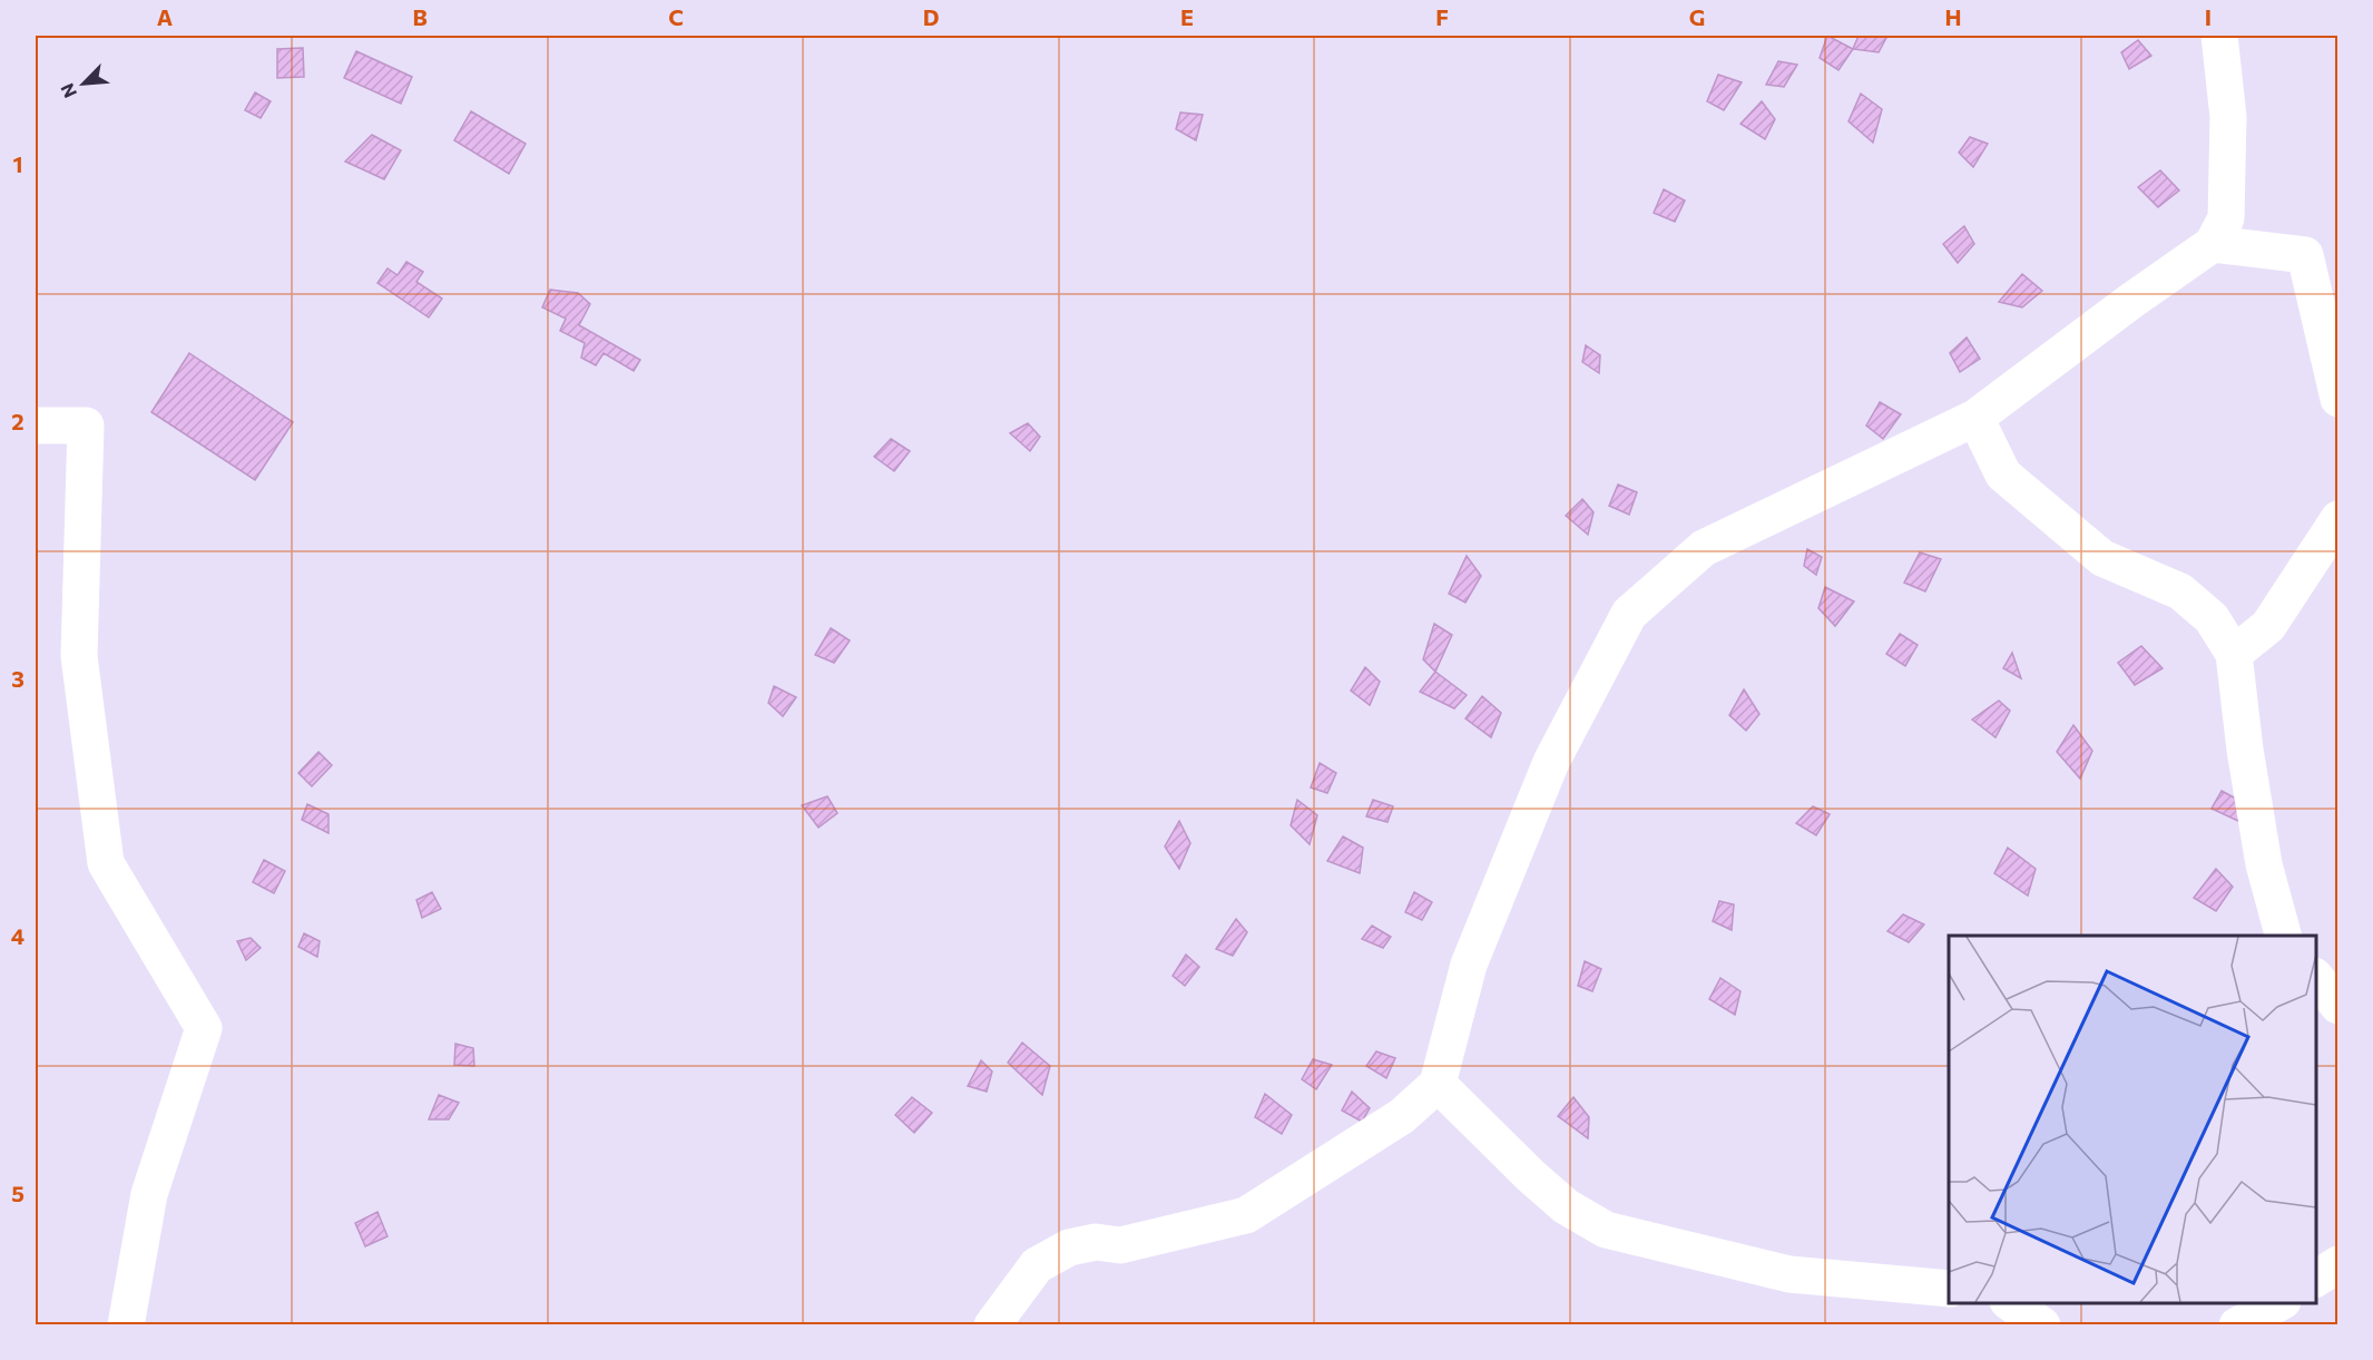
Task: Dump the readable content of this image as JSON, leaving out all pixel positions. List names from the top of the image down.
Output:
{
  "north": "bottom left",
  "grid": {
    "columns": [
      "A",
      "B",
      "C",
      "D",
      "E",
      "F",
      "G",
      "H",
      "I"
    ],
    "rows": [
      "1",
      "2",
      "3",
      "4",
      "5"
    ]
  }
}
